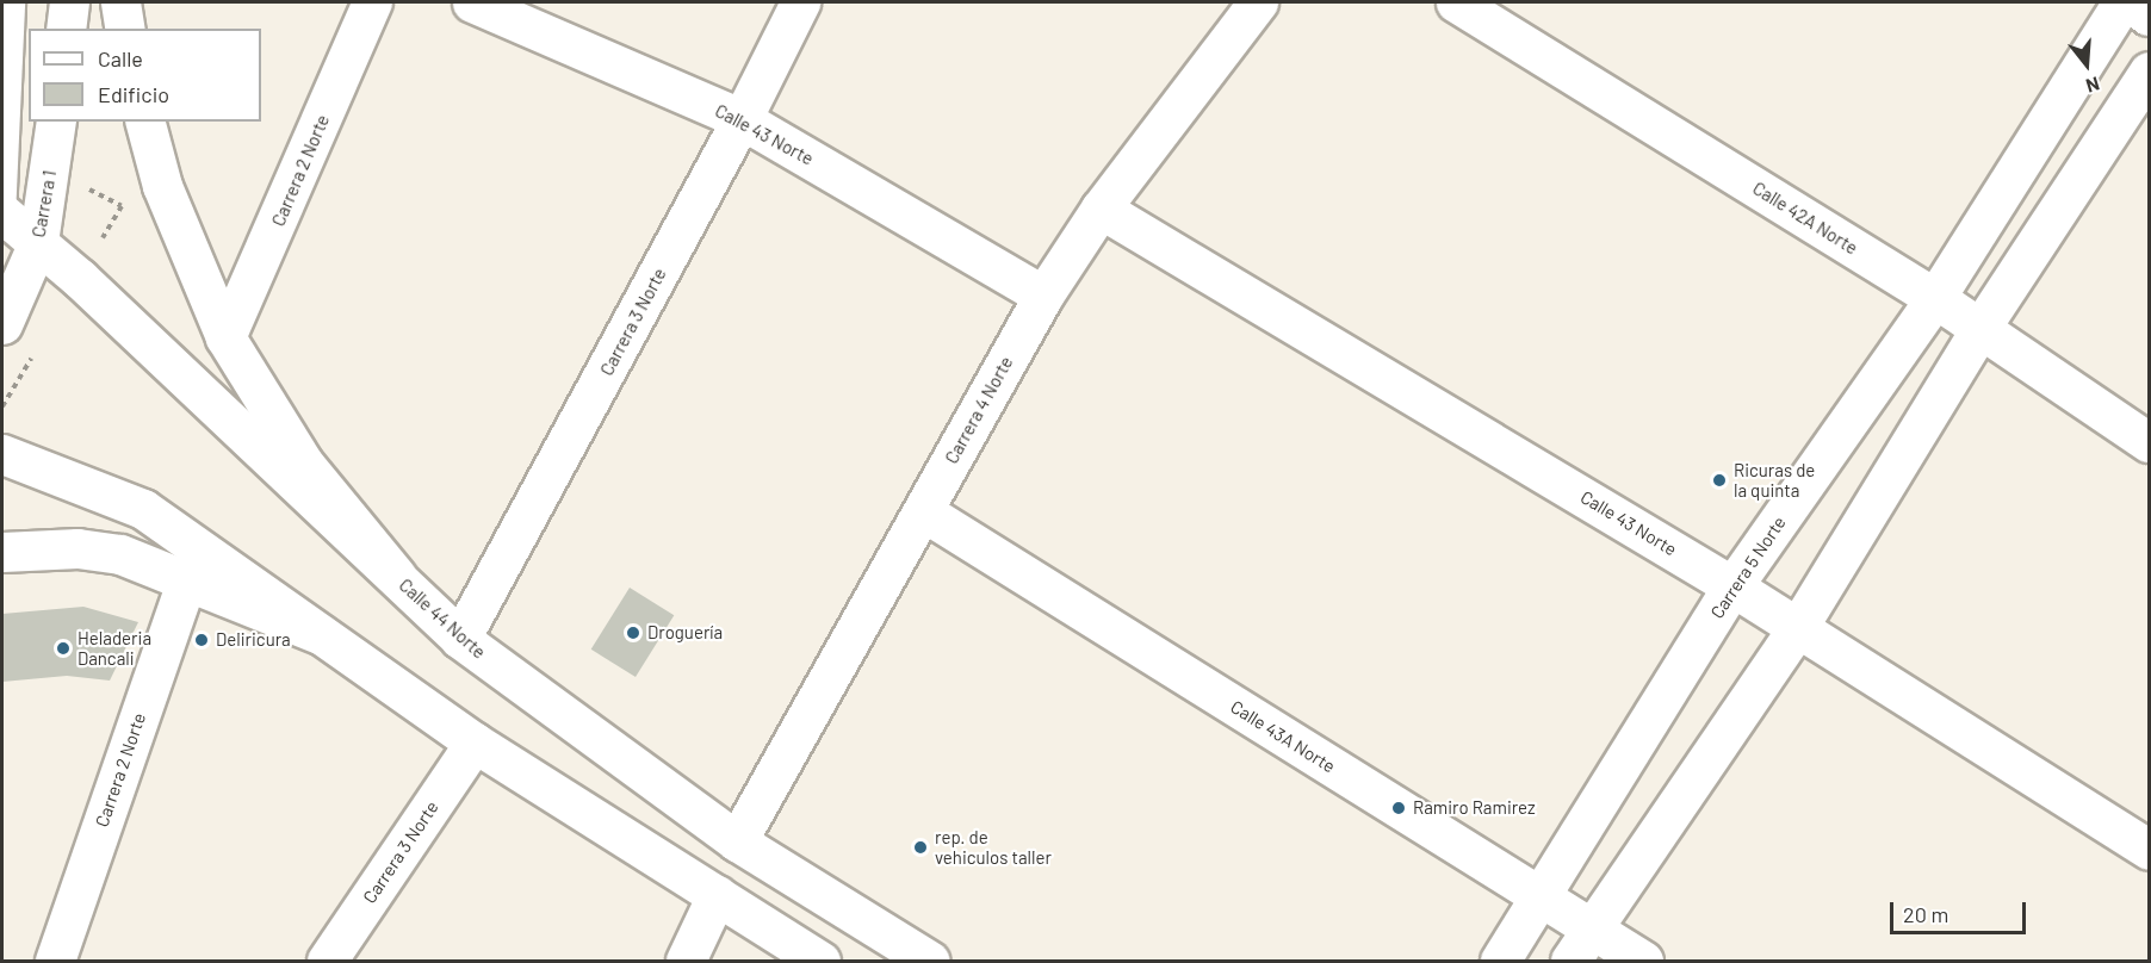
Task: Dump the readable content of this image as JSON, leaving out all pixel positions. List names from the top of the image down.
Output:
{
  "streets": {
    "street": [
      "Calle 43 Norte",
      "Carrera 2 Norte",
      "Carrera 1",
      "Calle 42A Norte",
      "Carrera 3 Norte",
      "Carrera 4 Norte",
      "Carrera 5 Norte",
      "Calle 44 Norte",
      "Calle 43A Norte"
    ]
  },
  "crossings": [
    ["Calle 43 Norte", "Carrera 3 Norte"],
    ["Calle 43 Norte", "Carrera 4 Norte"],
    ["Calle 43 Norte", "Carrera 5 Norte"],
    ["Carrera 1", "Calle 44 Norte"],
    ["Calle 42A Norte", "Carrera 5 Norte"],
    ["Carrera 3 Norte", "Calle 44 Norte"],
    ["Carrera 4 Norte", "Calle 44 Norte"],
    ["Carrera 4 Norte", "Calle 43A Norte"],
    ["Carrera 5 Norte", "Calle 43A Norte"]
  ],
  "places": [
    "Ricuras de la quinta",
    "Droguería",
    "Deliricura",
    "Heladeria Dancali",
    "Ramiro Ramirez",
    "rep. de vehiculos taller"
  ],
  "legend": ["Calle", "Edificio"],
  "scale_bar": "20 m",
  "north": "bottom"
}
